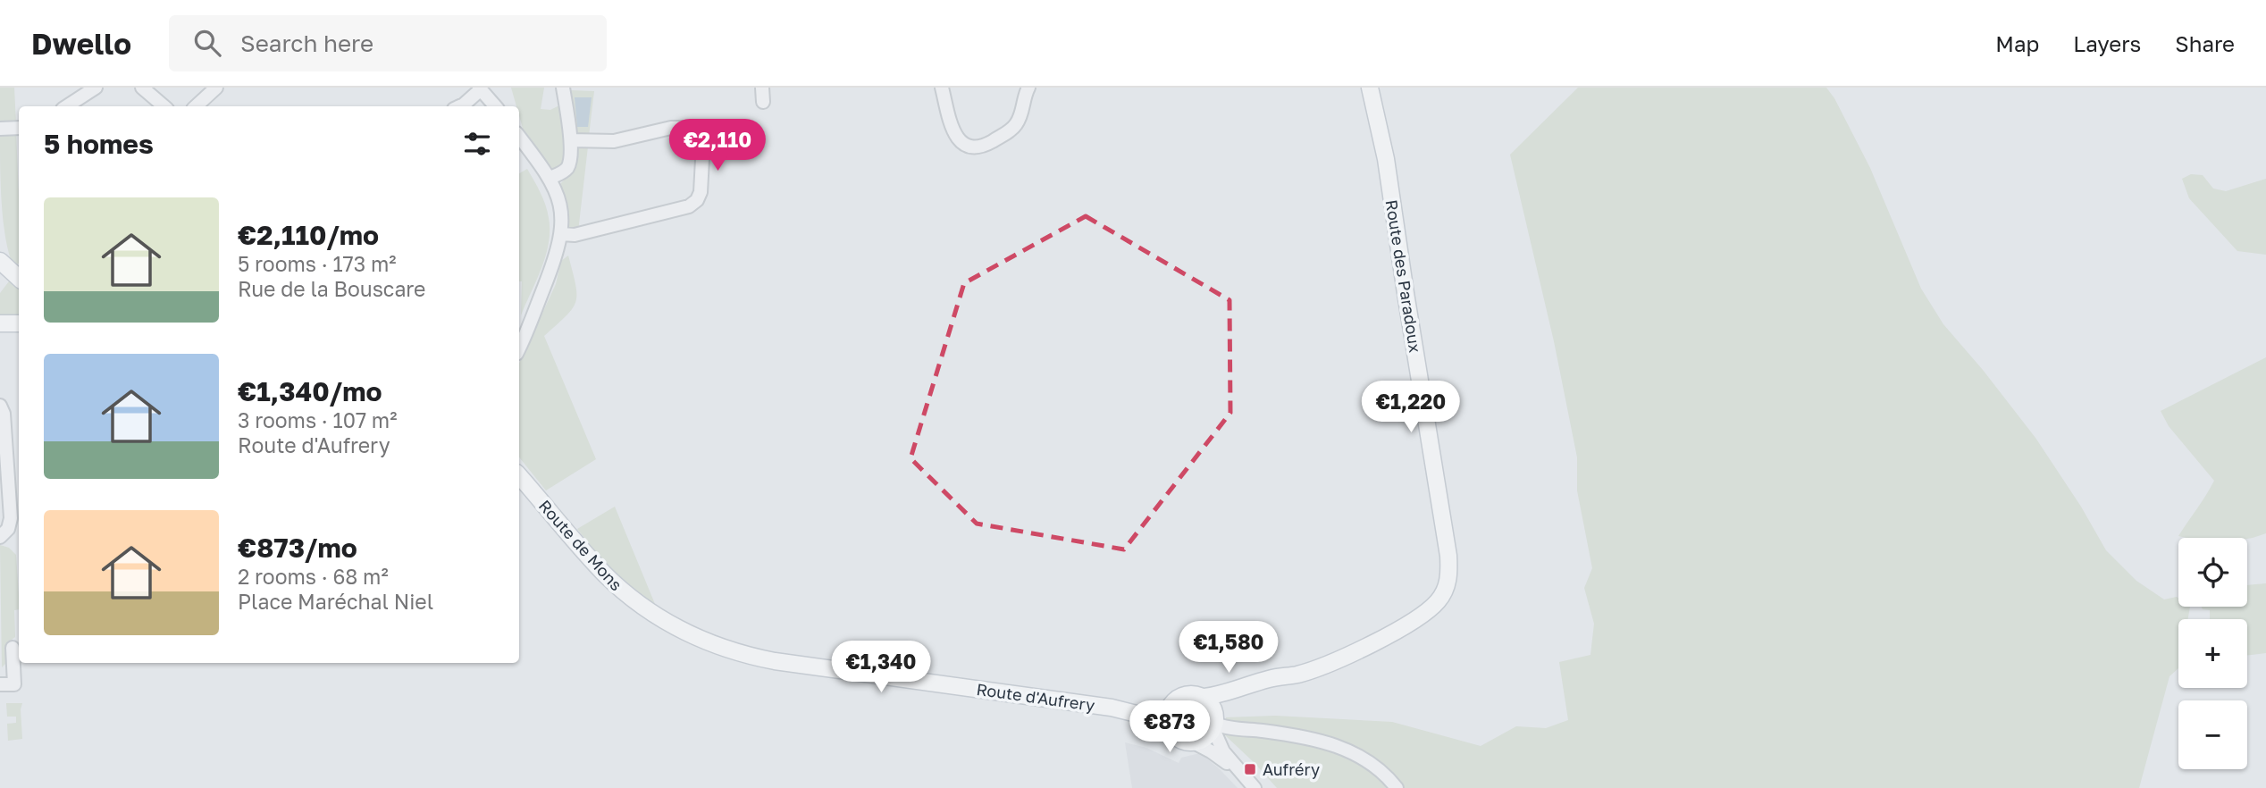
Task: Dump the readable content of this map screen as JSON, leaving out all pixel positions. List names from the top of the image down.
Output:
{
  "streets": {
    "main road": ["Route des Paradoux", "Route de Mons", "Route d'Aufrery"]
  },
  "crossings": [
    ["Route des Paradoux", "Route d'Aufrery"],
    ["Route de Mons", "Route d'Aufrery"]
  ],
  "places": {
    "transit": ["Aufréry"]
  },
  "page": {
    "header": "Dwello",
    "search": "Search here",
    "nav": ["Map", "Layers", "Share"],
    "heading": "5 homes",
    "price": [
      "€2,110",
      "€1,220",
      "€1,580",
      "€1,340",
      "€873"
    ],
    "list": [
      {
        "name": "€2,110/mo",
        "note": "5 rooms · 173 m² · Rue de la Bouscare"
      },
      {
        "name": "€1,340/mo",
        "note": "3 rooms · 107 m² · Route d'Aufrery"
      },
      {
        "name": "€873/mo",
        "note": "2 rooms · 68 m² · Place Maréchal Niel"
      }
    ],
    "map_buttons": ["+", "−"]
  }
}
